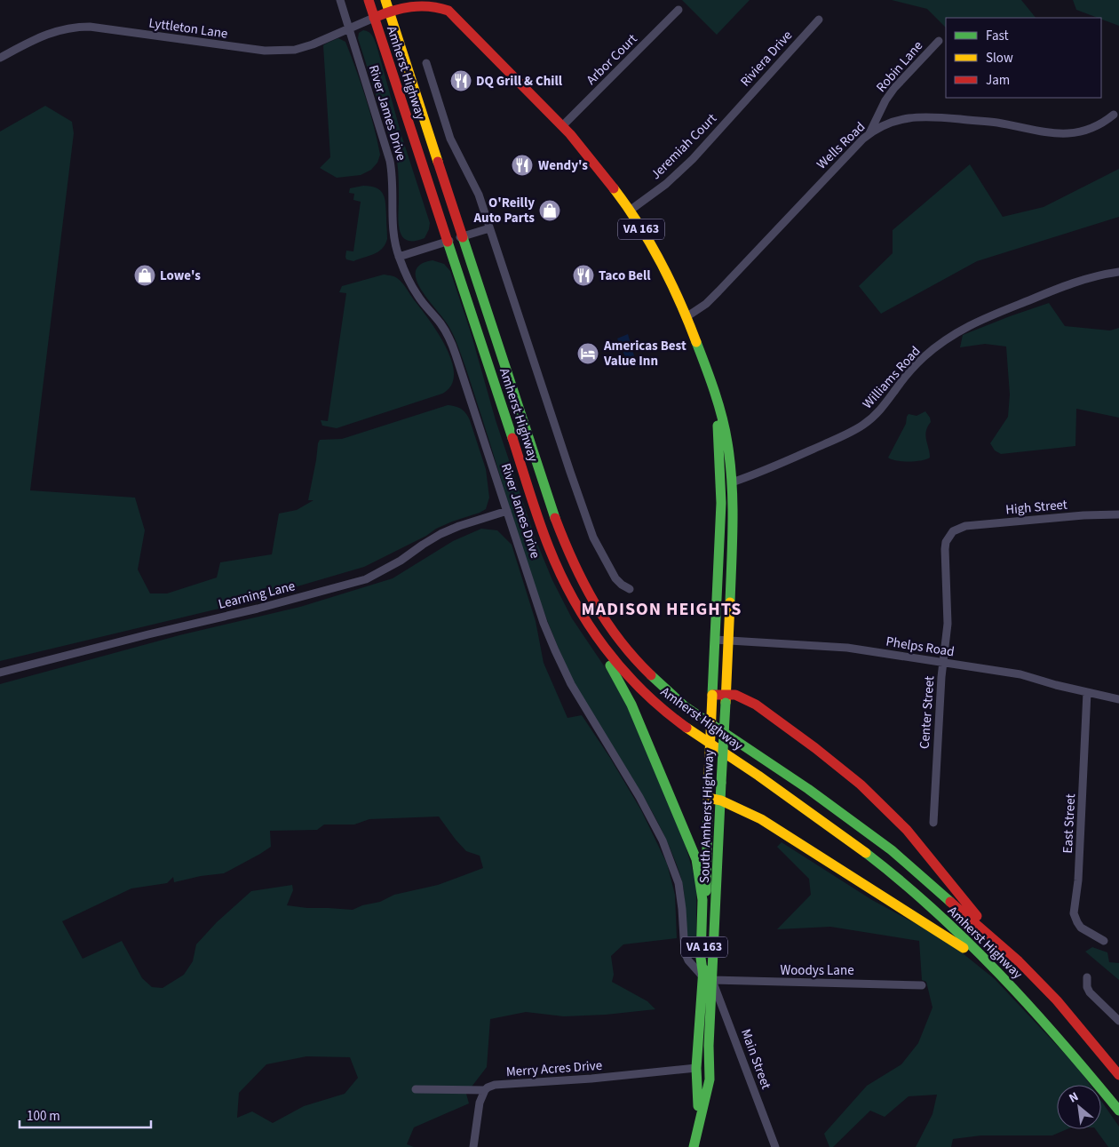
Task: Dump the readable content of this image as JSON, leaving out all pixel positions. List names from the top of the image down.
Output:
{
  "streets": {
    "main road": ["Amherst Highway", "VA 163", "South Amherst Highway"],
    "street": [
      "Lyttleton Lane",
      "Riviera Drive",
      "Arbor Court",
      "Robin Lane",
      "River James Drive",
      "Wells Road",
      "Jeremiah Court",
      "Williams Road",
      "High Street",
      "Learning Lane",
      "Phelps Road",
      "Center Street",
      "East Street",
      "Woodys Lane",
      "Main Street",
      "Merry Acres Drive"
    ]
  },
  "crossings": [
    ["Lyttleton Lane", "Amherst Highway"],
    ["Lyttleton Lane", "River James Drive"],
    ["Lyttleton Lane", "South Amherst Highway"],
    ["Riviera Drive", "Jeremiah Court"],
    ["Arbor Court", "South Amherst Highway"],
    ["Robin Lane", "Wells Road"],
    ["Amherst Highway", "South Amherst Highway"],
    ["River James Drive", "Learning Lane"],
    ["River James Drive", "South Amherst Highway"],
    ["River James Drive", "Woodys Lane"],
    ["River James Drive", "Main Street"],
    ["Wells Road", "South Amherst Highway"],
    ["Jeremiah Court", "South Amherst Highway"],
    ["Williams Road", "South Amherst Highway"],
    ["High Street", "Center Street"],
    ["Phelps Road", "Center Street"],
    ["Phelps Road", "South Amherst Highway"],
    ["Phelps Road", "East Street"],
    ["South Amherst Highway", "Woodys Lane"],
    ["South Amherst Highway", "Main Street"],
    ["South Amherst Highway", "Merry Acres Drive"],
    ["Woodys Lane", "Main Street"]
  ],
  "districts": ["MADISON HEIGHTS"],
  "places": {
    "restaurant": ["DQ Grill & Chill", "Wendy's", "Taco Bell"],
    "shop": ["O'Reilly Auto Parts", "Lowe's"],
    "hotel": ["Americas Best Value Inn"]
  },
  "legend": ["Fast", "Slow", "Jam"],
  "scale_bar": "100 m",
  "north": "top left"
}
